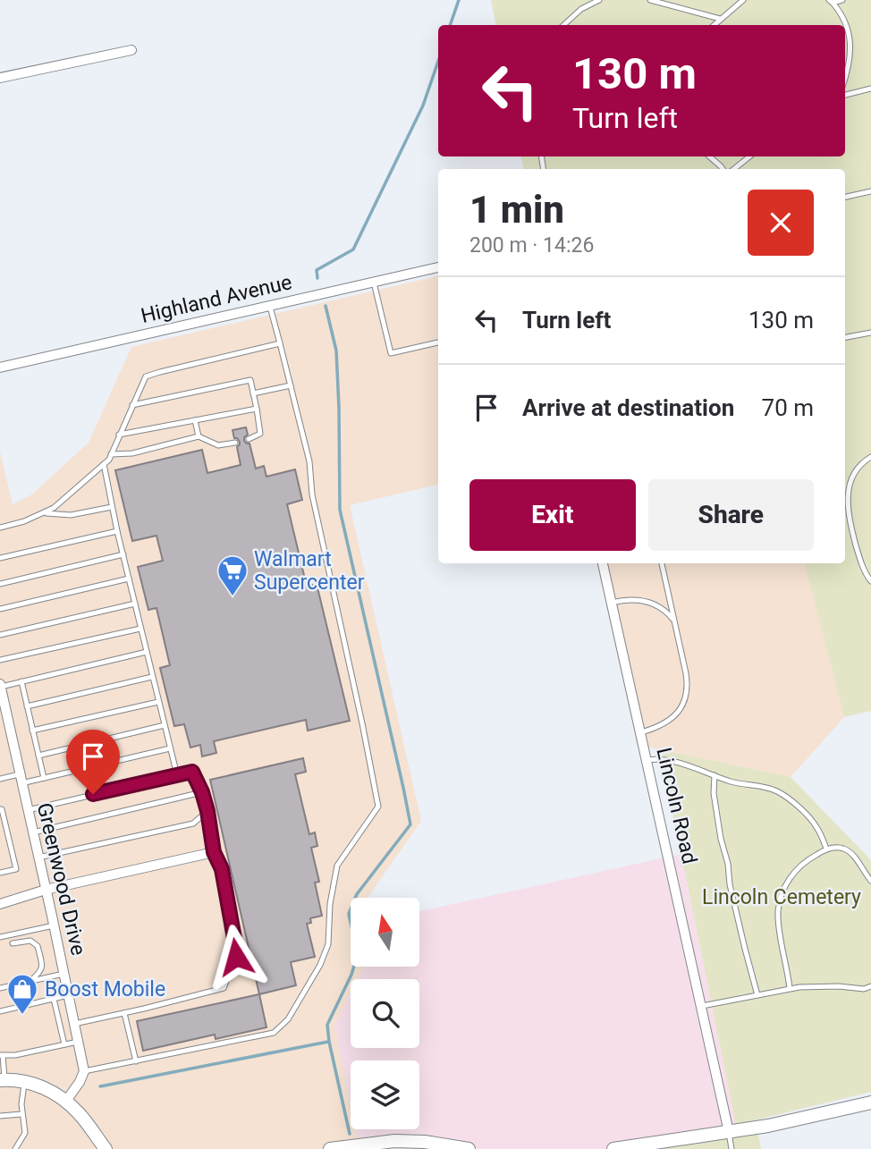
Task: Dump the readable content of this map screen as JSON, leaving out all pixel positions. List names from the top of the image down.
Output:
{
  "streets": {
    "street": ["Highland Avenue", "Lincoln Road", "Greenwood Drive"]
  },
  "parks": ["Lincoln Cemetery"],
  "places": {
    "supermarket": ["Walmart Supercenter"],
    "shop": ["Boost Mobile"]
  },
  "north": "top",
  "page": {
    "turn": ["130 m", "Turn left"],
    "heading": ["1 min", "200 m · 14:26"],
    "list": [
      {
        "name": "Turn left",
        "value": "130 m"
      },
      {
        "name": "Arrive at destination",
        "value": "70 m"
      }
    ],
    "buttons": ["Exit", "Share"]
  }
}
